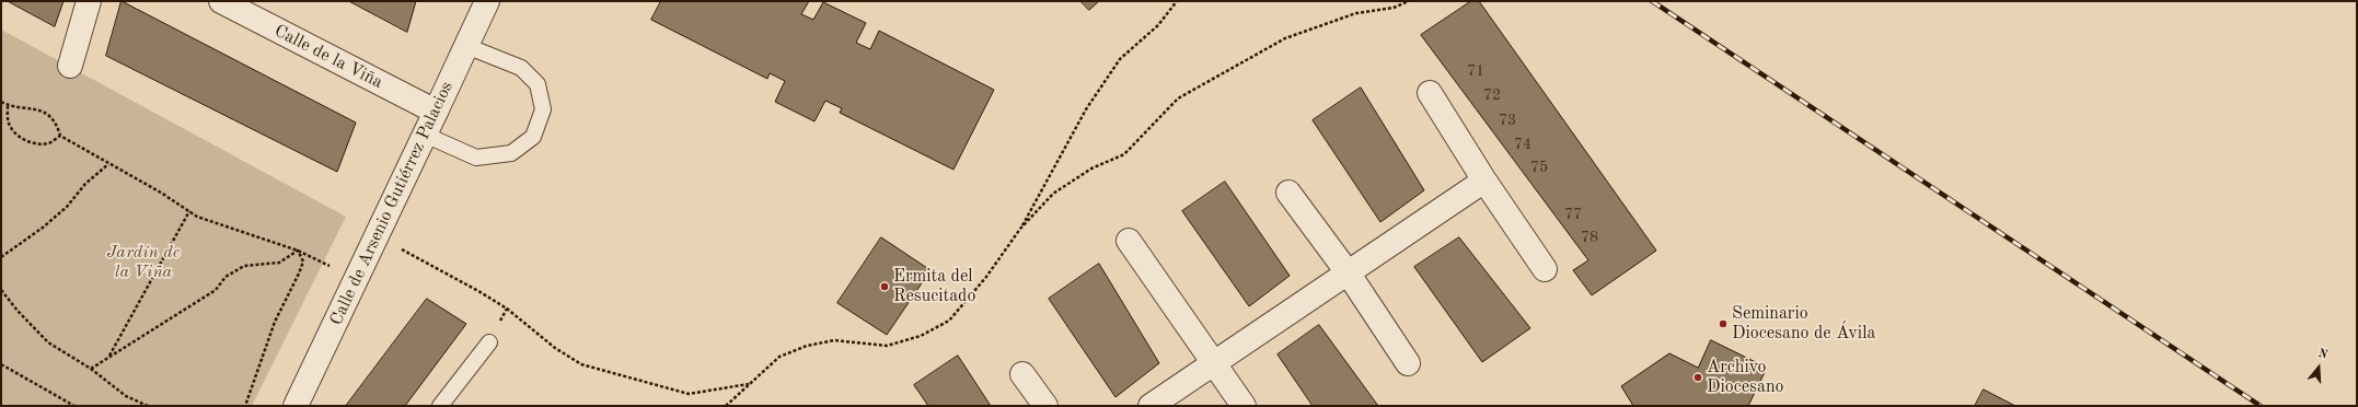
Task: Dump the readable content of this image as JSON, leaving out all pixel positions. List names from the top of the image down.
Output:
{
  "streets": {
    "street": ["Calle de la Viña", "Calle de Arsenio Gutiérrez Palacios"]
  },
  "crossings": [
    ["Calle de la Viña", "Calle de Arsenio Gutiérrez Palacios"]
  ],
  "parks": ["Jardín de la Viña"],
  "places": ["Ermita del Resucitado", "Seminario Diocesano de Ávila", "Archivo Diocesano"],
  "house_numbers": [
    "71",
    "72",
    "73",
    "74",
    "75",
    "77",
    "78"
  ],
  "north": "top"
}
